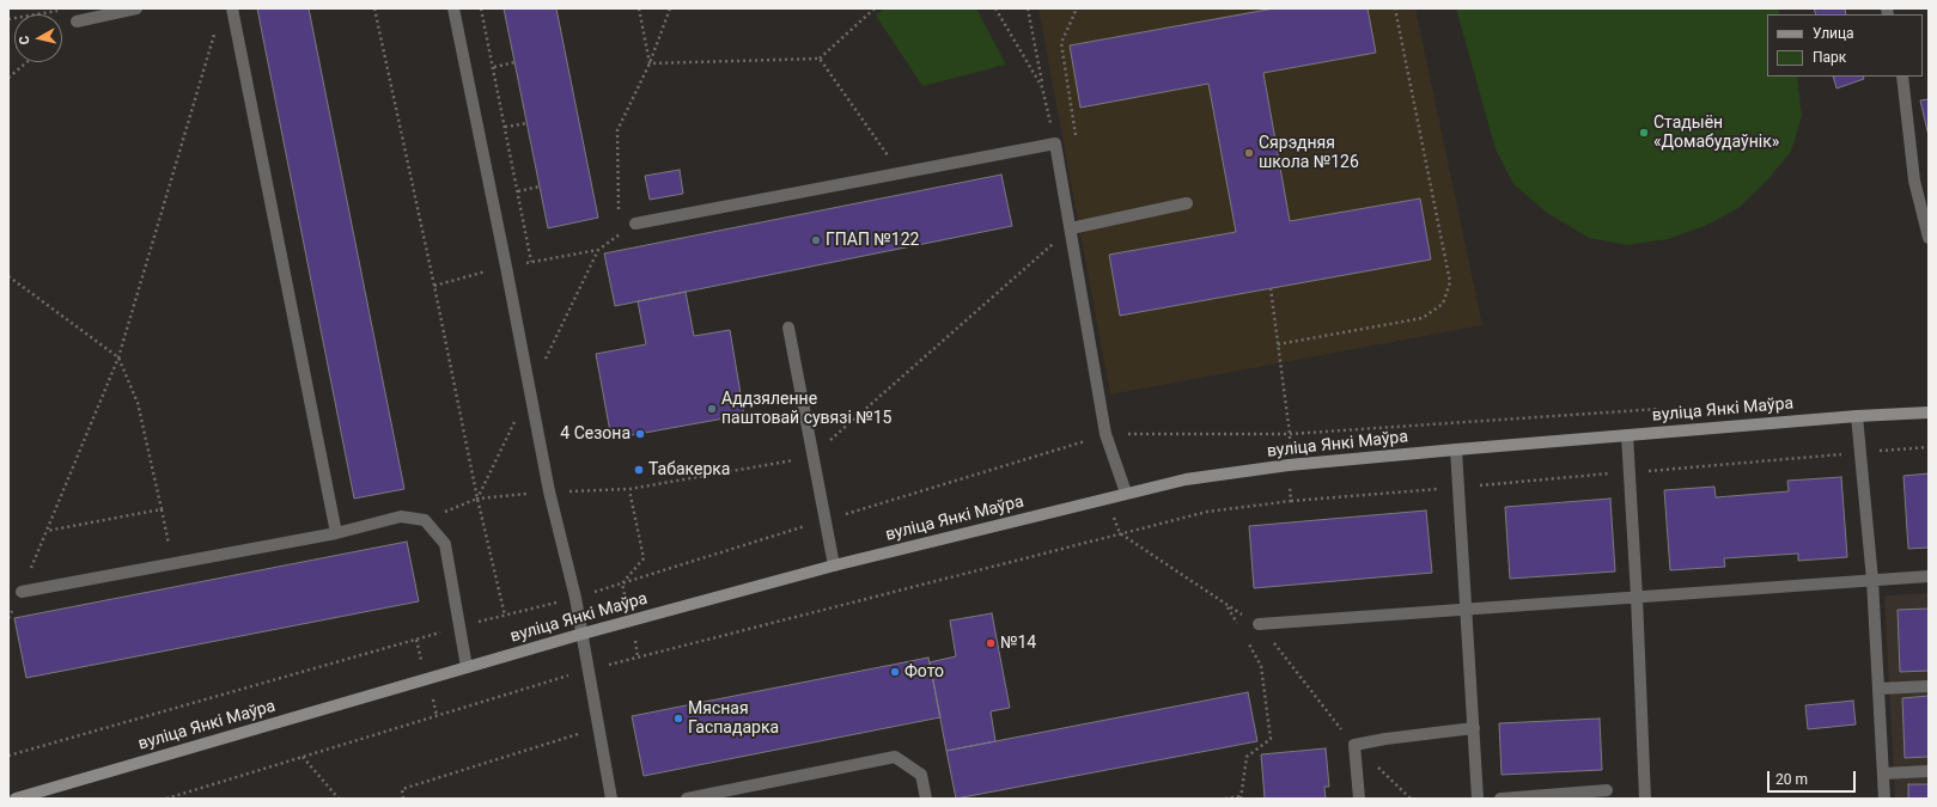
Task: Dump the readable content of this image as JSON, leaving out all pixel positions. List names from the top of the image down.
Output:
{
  "streets": {
    "street": ["вуліца Янкі Маўра"]
  },
  "places": [
    "Стадыён «Домабудаўнік»",
    "Сярэдняя школа №126",
    "ГПАП №122",
    "Аддзяленне паштовай сувязі №15",
    "4 Сезона",
    "Табакерка",
    "№14",
    "Фото",
    "Мясная Гаспадарка"
  ],
  "legend": ["Улица", "Парк"],
  "scale_bar": "20 m",
  "north": "left"
}
